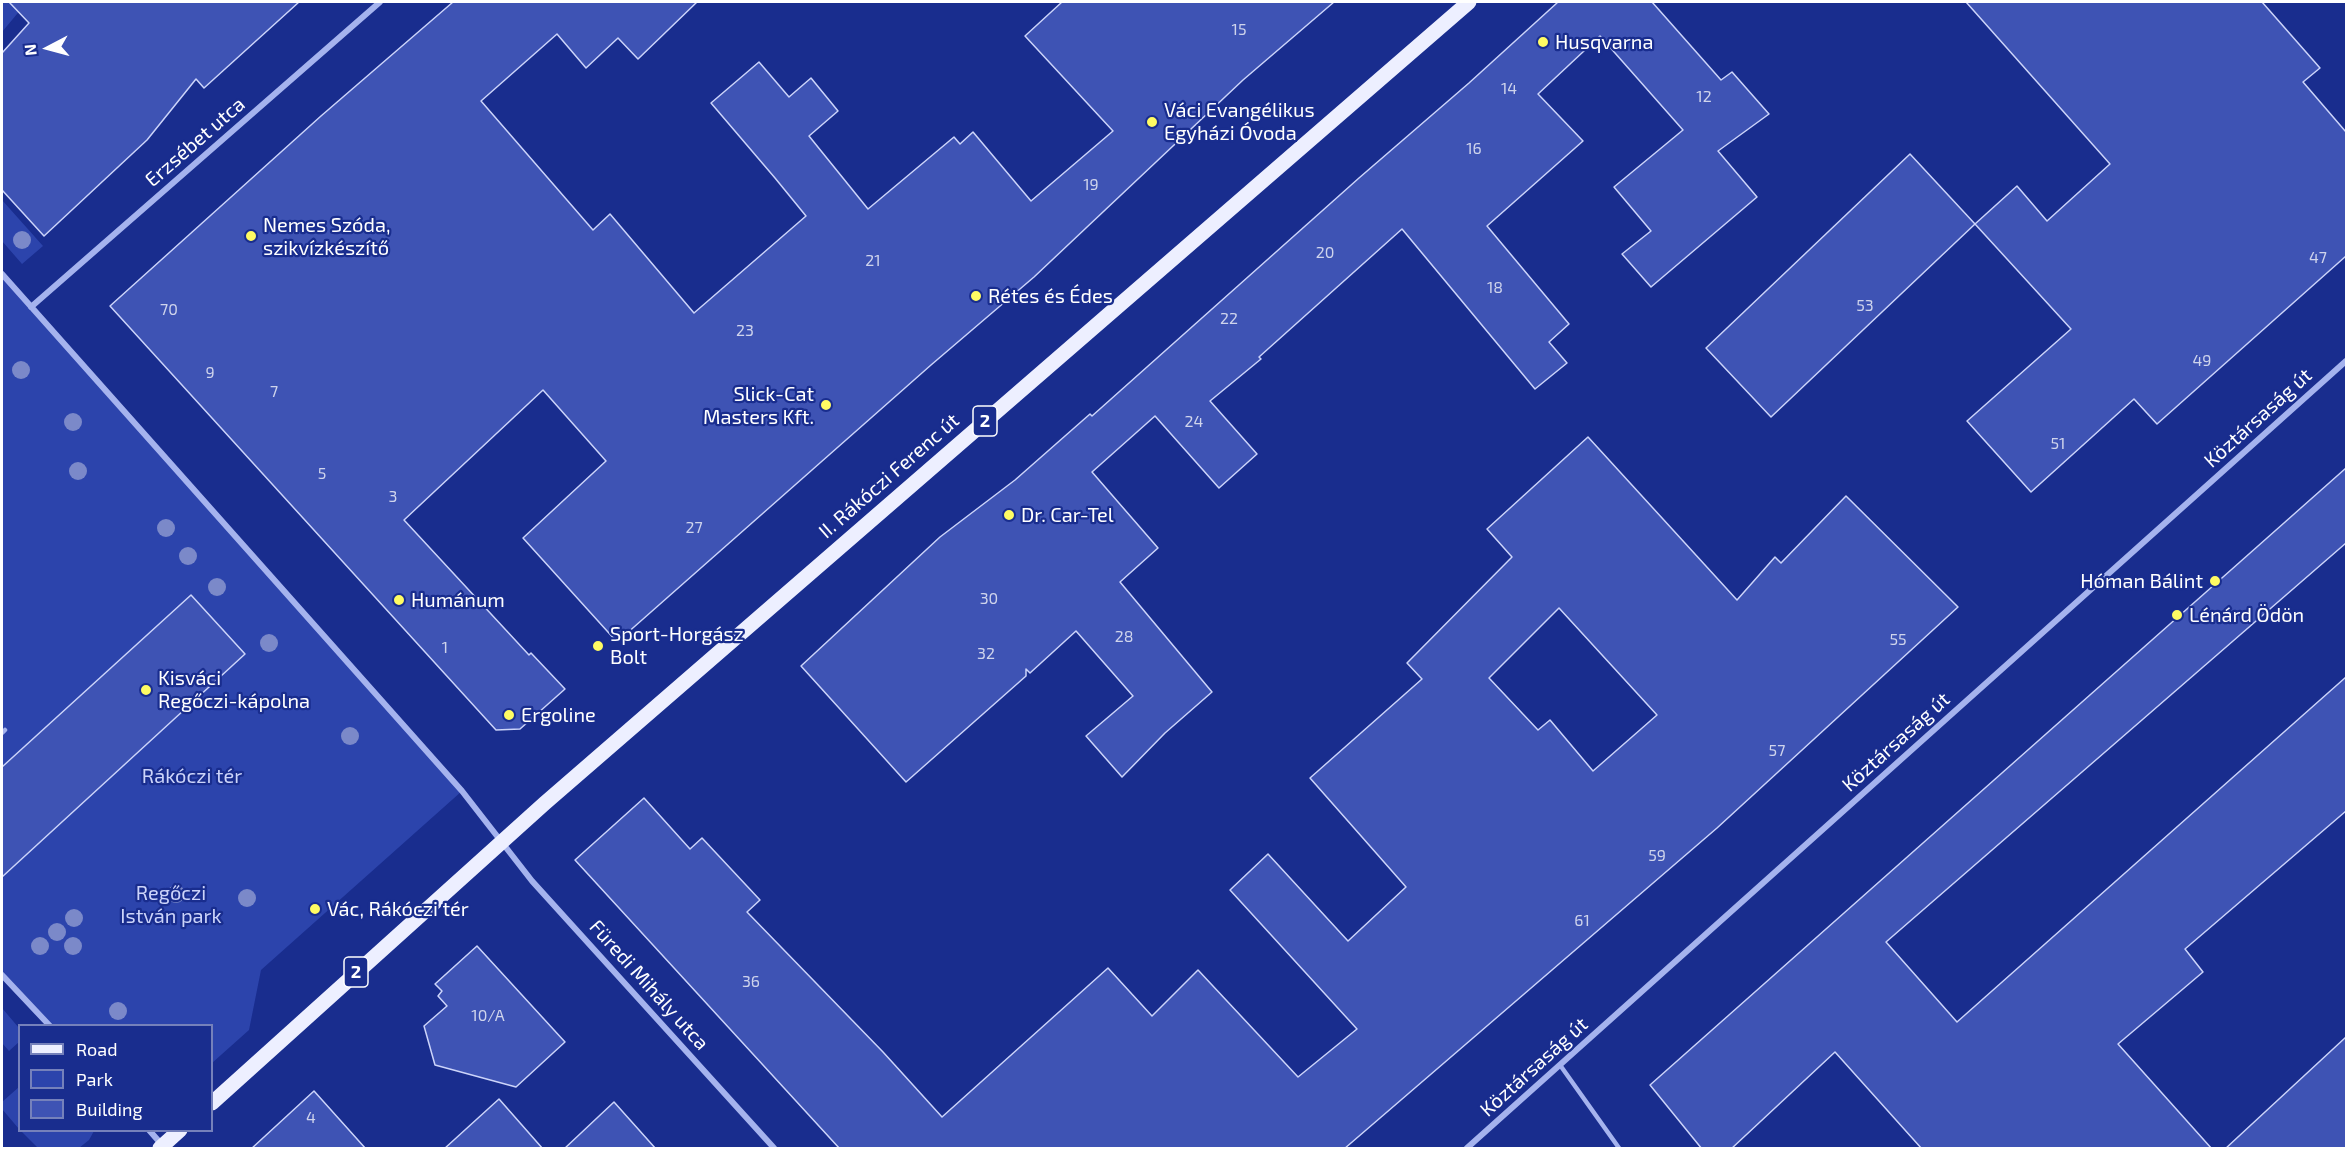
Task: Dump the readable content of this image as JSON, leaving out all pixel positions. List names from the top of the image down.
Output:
{
  "streets": {
    "main road": ["2", "II. Rákóczi Ferenc út"],
    "street": ["Erzsébet utca", "Köztársaság út", "Füredi Mihály utca"]
  },
  "crossings": [
    ["2", "II. Rákóczi Ferenc út"],
    ["2", "Füredi Mihály utca"],
    ["II. Rákóczi Ferenc út", "Füredi Mihály utca"]
  ],
  "parks": ["Rákóczi tér", "Regőczi István park"],
  "places": [
    "Husqvarna",
    "Váci Evangélikus Egyházi Óvoda",
    "Nemes Szóda, szikvízkészítő",
    "Rétes és Édes",
    "Slick-Cat Masters Kft.",
    "Dr. Car-Tel",
    "Hóman Bálint",
    "Humánum",
    "Lénárd Ödön",
    "Sport-Horgász Bolt",
    "Kisváci Regőczi-kápolna",
    "Ergoline",
    "Vác, Rákóczi tér"
  ],
  "house_numbers": [
    "15",
    "14",
    "12",
    "16",
    "19",
    "20",
    "47",
    "21",
    "18",
    "53",
    "70",
    "22",
    "23",
    "49",
    "9",
    "7",
    "24",
    "51",
    "5",
    "3",
    "27",
    "30",
    "28",
    "55",
    "1",
    "32",
    "57",
    "59",
    "61",
    "36",
    "10/A",
    "4"
  ],
  "legend": ["Road", "Park", "Building"],
  "north": "left"
}
